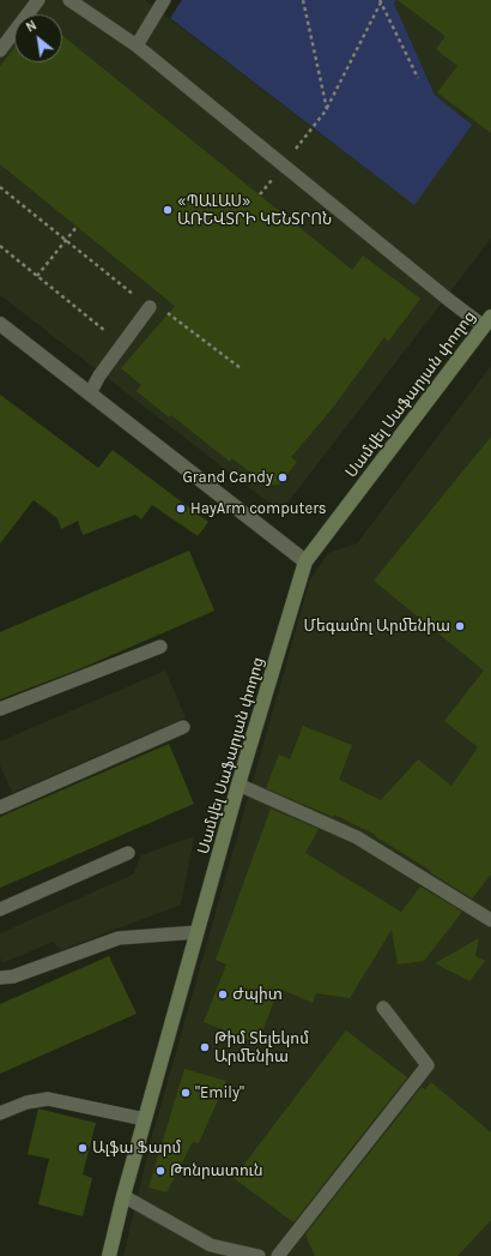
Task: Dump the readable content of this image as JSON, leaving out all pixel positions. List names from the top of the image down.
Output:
{
  "streets": {
    "main road": ["Սամվել Սաֆարյան փողոց"]
  },
  "places": [
    "«ՊԱԼԱՍ» ԱՌԵՎՏՐԻ ԿԵՆՏՐՈՆ",
    "Grand Candy",
    "HayArm computers",
    "Մեգամոլ Արմենիա",
    "Ժպիտ",
    "Թիմ Տելեկոմ Արմենիա",
    "\"Emily\"",
    "Ալֆա Ֆարմ",
    "Թոնրատուն"
  ],
  "north": "top left"
}
